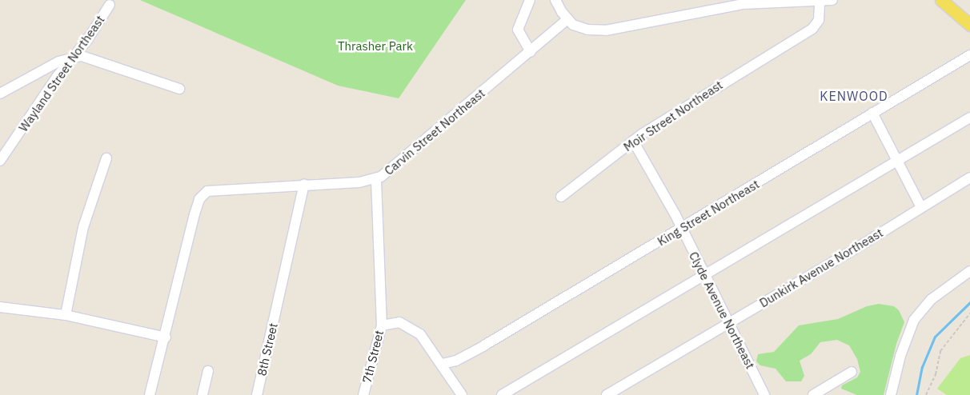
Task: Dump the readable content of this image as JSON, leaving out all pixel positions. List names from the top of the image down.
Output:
{
  "streets": {
    "street": [
      "Wayland Street Northeast",
      "Moir Street Northeast",
      "Carvin Street Northeast",
      "King Street Northeast",
      "Dunkirk Avenue Northeast",
      "Clyde Avenue Northeast",
      "8th Street",
      "7th Street"
    ]
  },
  "crossings": [
    ["Moir Street Northeast", "Clyde Avenue Northeast"],
    ["Carvin Street Northeast", "8th Street"],
    ["Carvin Street Northeast", "7th Street"],
    ["King Street Northeast", "Clyde Avenue Northeast"],
    ["Dunkirk Avenue Northeast", "Clyde Avenue Northeast"]
  ],
  "districts": ["KENWOOD"],
  "parks": ["Thrasher Park"]
}
